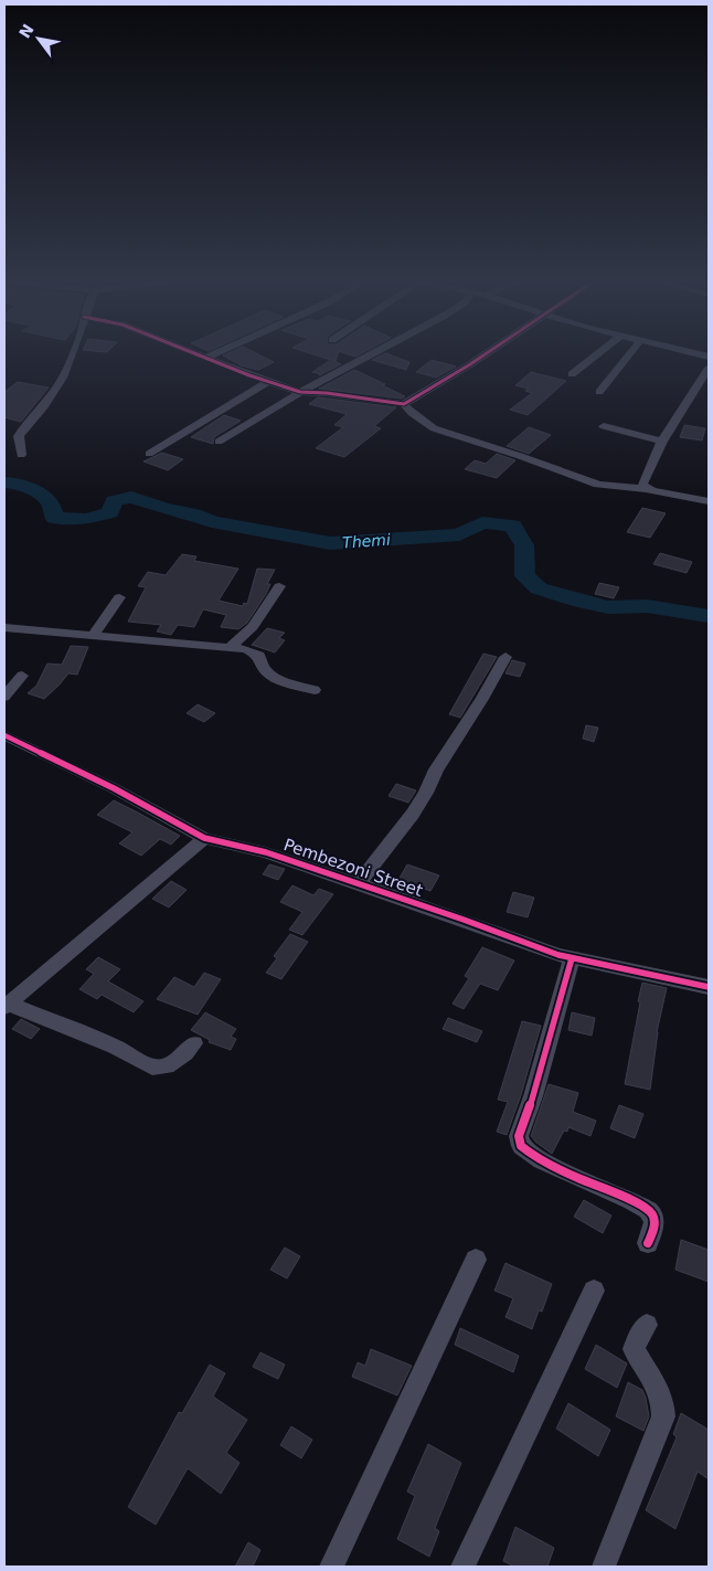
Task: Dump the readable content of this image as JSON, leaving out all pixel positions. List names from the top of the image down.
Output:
{
  "streets": {
    "street": ["Pembezoni Street"]
  },
  "water": ["Themi"],
  "north": "top left"
}
